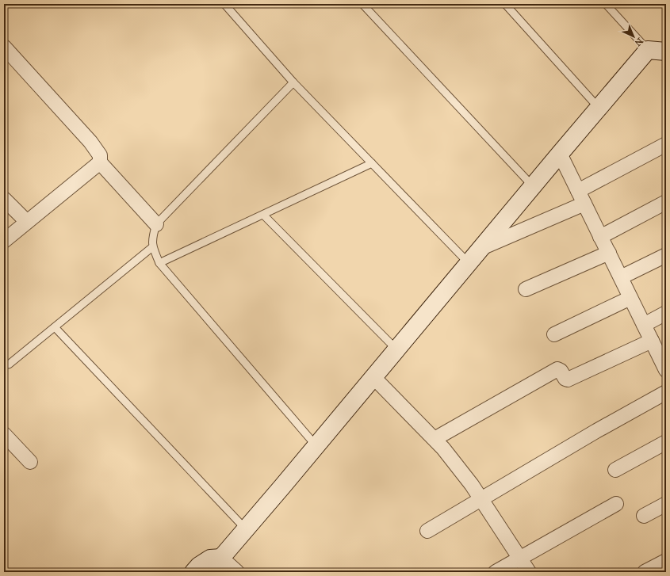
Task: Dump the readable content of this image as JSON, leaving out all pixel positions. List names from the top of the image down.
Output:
{
  "north": "bottom right"
}
